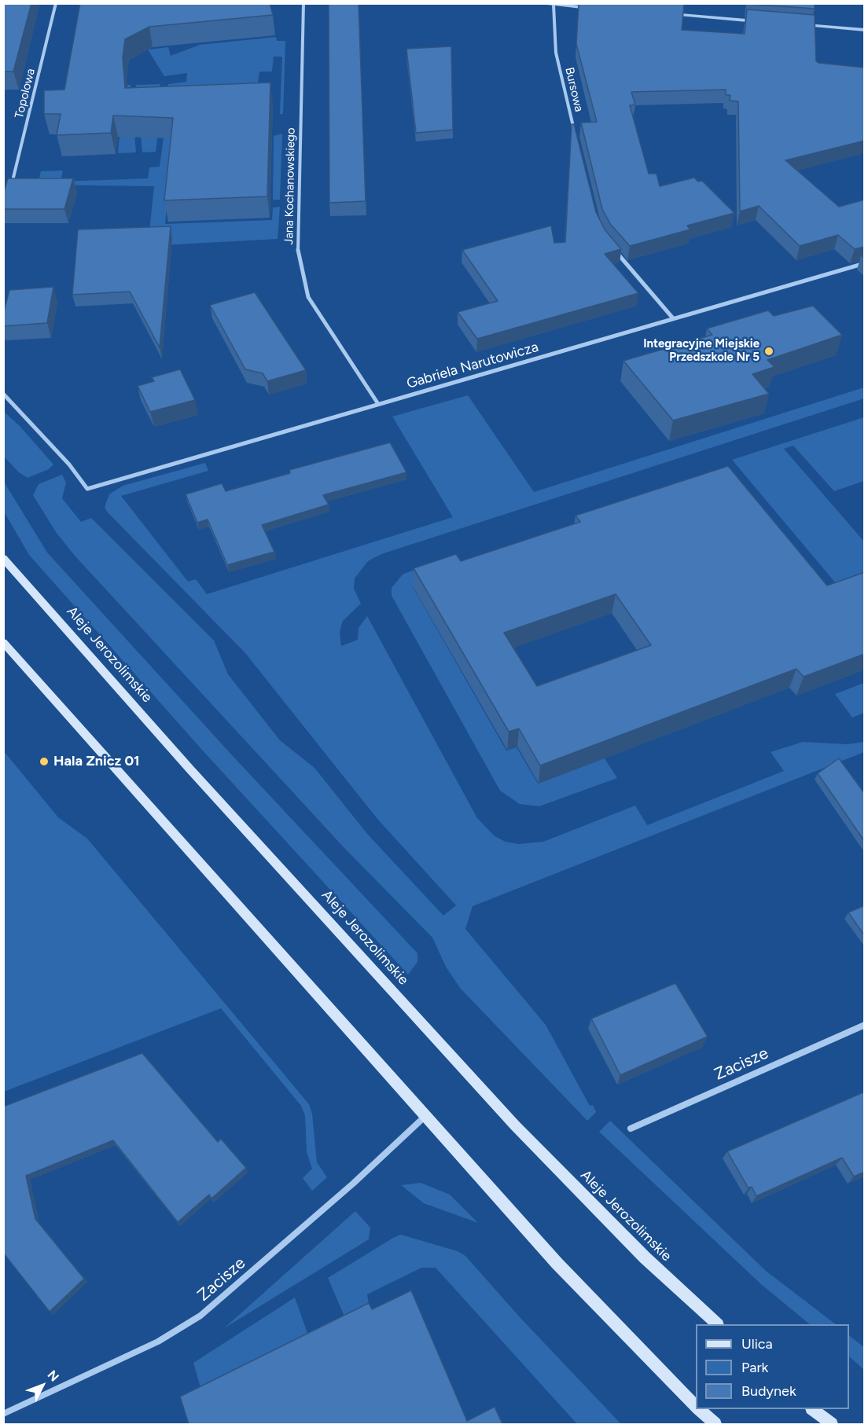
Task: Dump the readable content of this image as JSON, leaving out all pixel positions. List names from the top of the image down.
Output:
{
  "streets": {
    "main road": ["Aleje Jerozolimskie"],
    "street": [
      "Bursowa",
      "Topolowa",
      "Jana Kochanowskiego",
      "Gabriela Narutowicza",
      "Zacisze"
    ]
  },
  "crossings": [
    ["Jana Kochanowskiego", "Gabriela Narutowicza"]
  ],
  "places": ["Integracyjne Miejskie Przedszkole Nr 5", "Hala Znicz 01"],
  "legend": ["Ulica", "Park", "Budynek"],
  "north": "top right"
}
